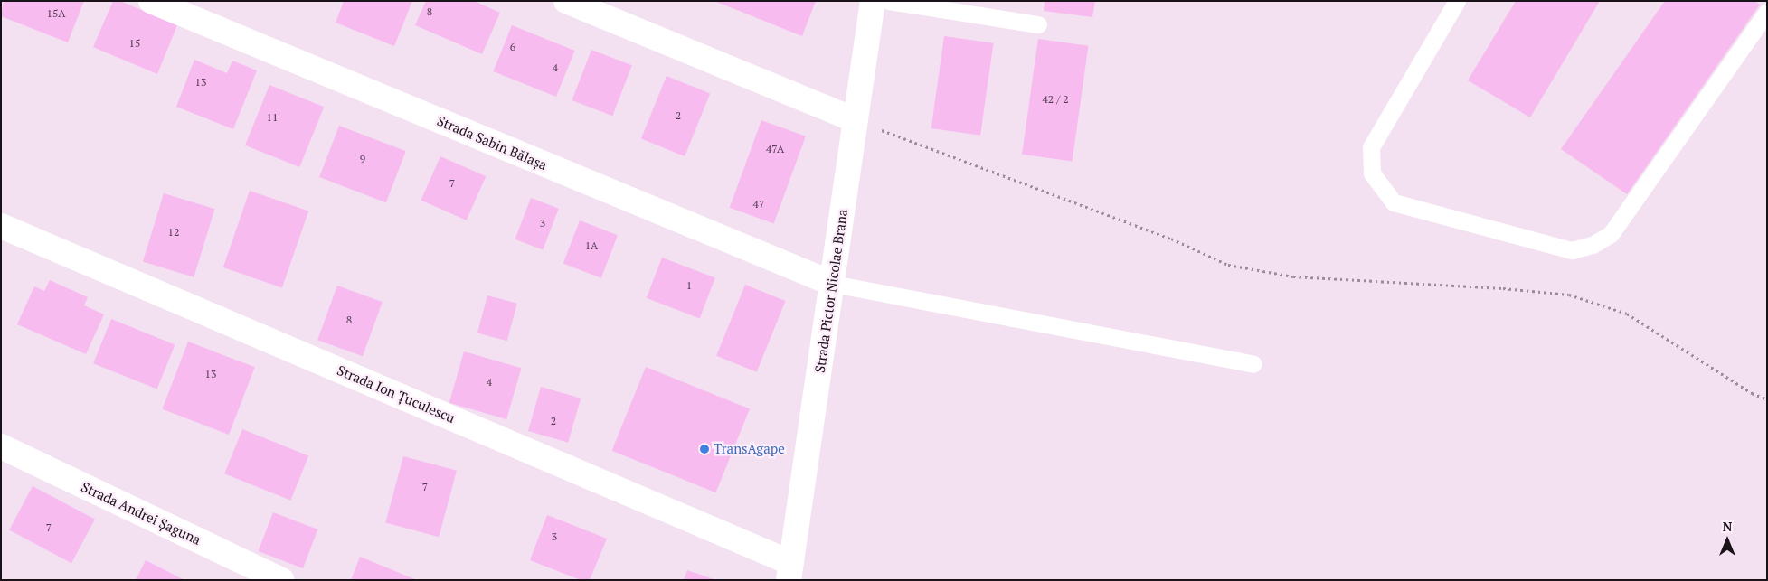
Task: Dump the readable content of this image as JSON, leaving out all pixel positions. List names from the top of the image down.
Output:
{
  "streets": {
    "street": [
      "Strada Sabin Bălașa",
      "Strada Pictor Nicolae Brana",
      "Strada Ion Țuculescu",
      "Strada Andrei Șaguna"
    ]
  },
  "crossings": [
    ["Strada Sabin Bălașa", "Strada Pictor Nicolae Brana"],
    ["Strada Pictor Nicolae Brana", "Strada Ion Țuculescu"]
  ],
  "places": ["TransAgape"],
  "house_numbers": [
    "8",
    "15A",
    "15",
    "6",
    "4",
    "13",
    "42 / 2",
    "2",
    "11",
    "47A",
    "9",
    "7",
    "47",
    "3",
    "12",
    "1A",
    "1",
    "8",
    "13",
    "4",
    "2",
    "7",
    "7",
    "3"
  ],
  "north": "top"
}
